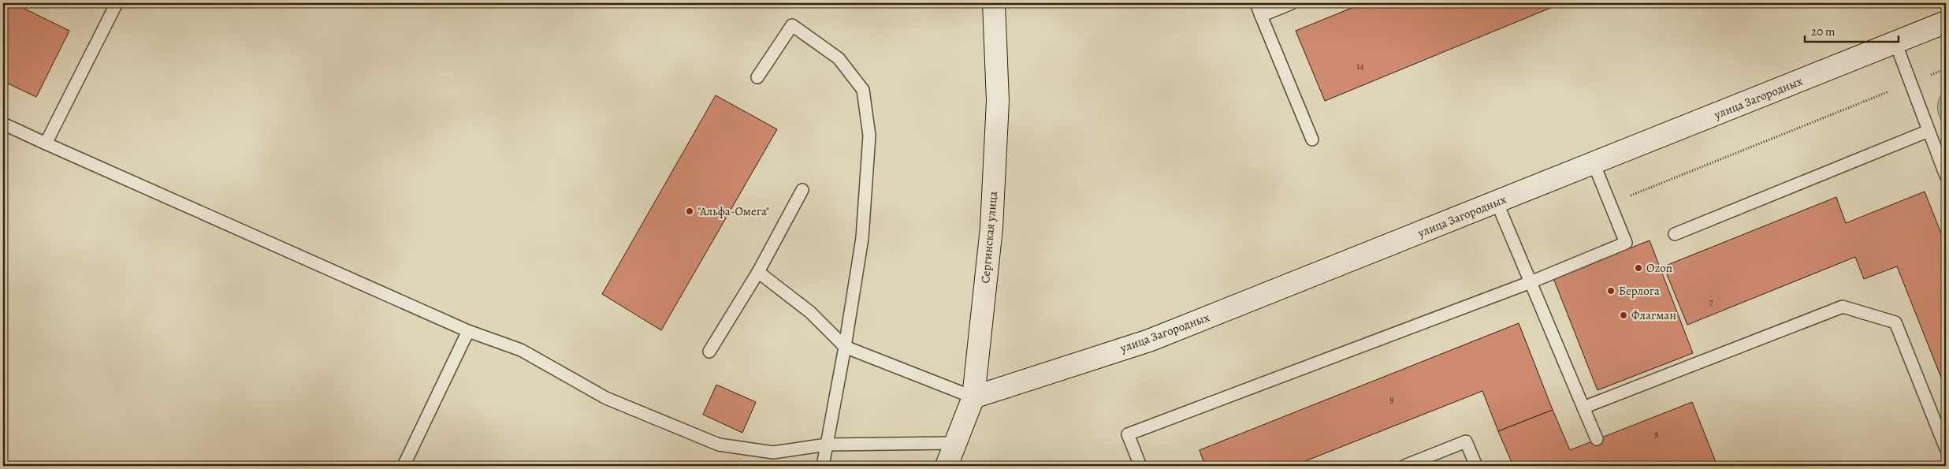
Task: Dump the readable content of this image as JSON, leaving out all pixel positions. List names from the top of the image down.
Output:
{
  "streets": {
    "main road": ["улица Загородных", "Сергинская улица"]
  },
  "crossings": [
    ["улица Загородных", "Сергинская улица"]
  ],
  "places": [
    "\"Альфа-Омега\"",
    "Ozon",
    "Берлога",
    "Флагман"
  ],
  "house_numbers": [
    "14",
    "7",
    "8",
    "8"
  ],
  "scale_bar": "20 m"
}
